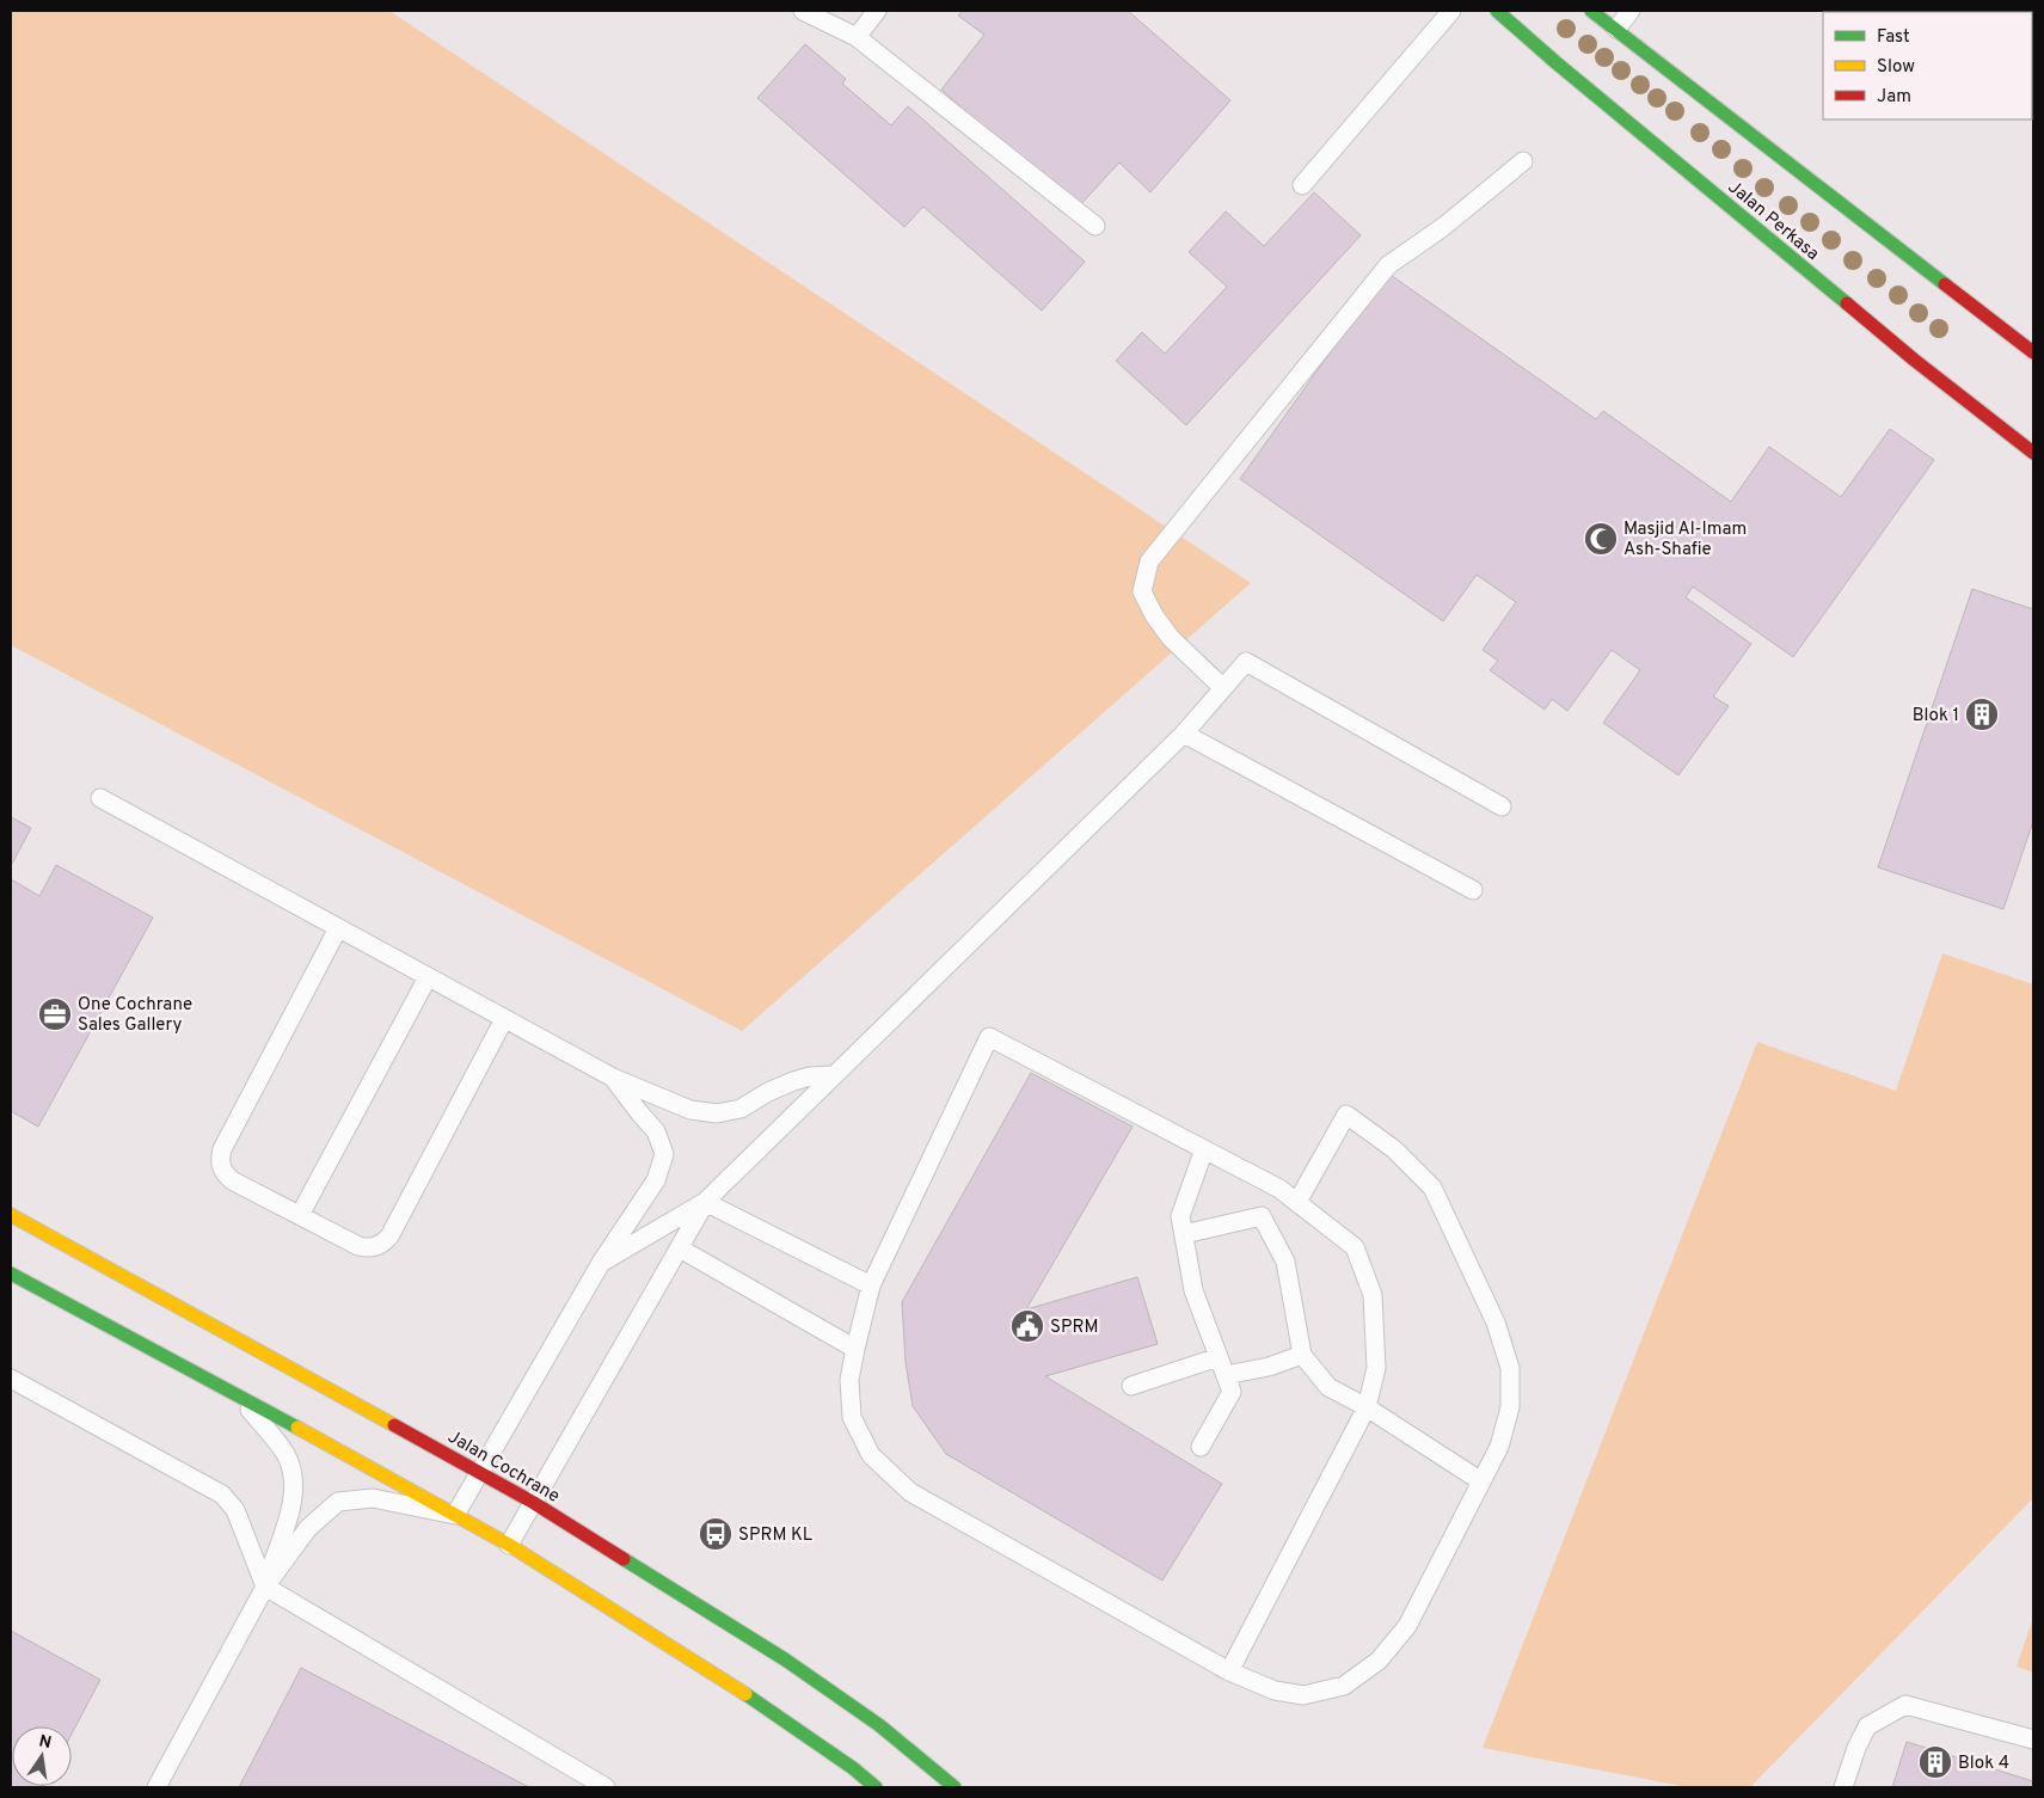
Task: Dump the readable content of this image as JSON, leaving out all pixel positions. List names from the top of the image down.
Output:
{
  "streets": {
    "street": ["Jalan Perkasa", "Jalan Cochrane"]
  },
  "places": {
    "mosque": ["Masjid Al-Imam Ash-Shafie"],
    "building": ["Blok 1", "Blok 4"],
    "office": ["One Cochrane Sales Gallery"],
    "public building": ["SPRM"],
    "bus stop": ["SPRM KL"]
  },
  "legend": ["Fast", "Slow", "Jam"],
  "north": "top"
}
